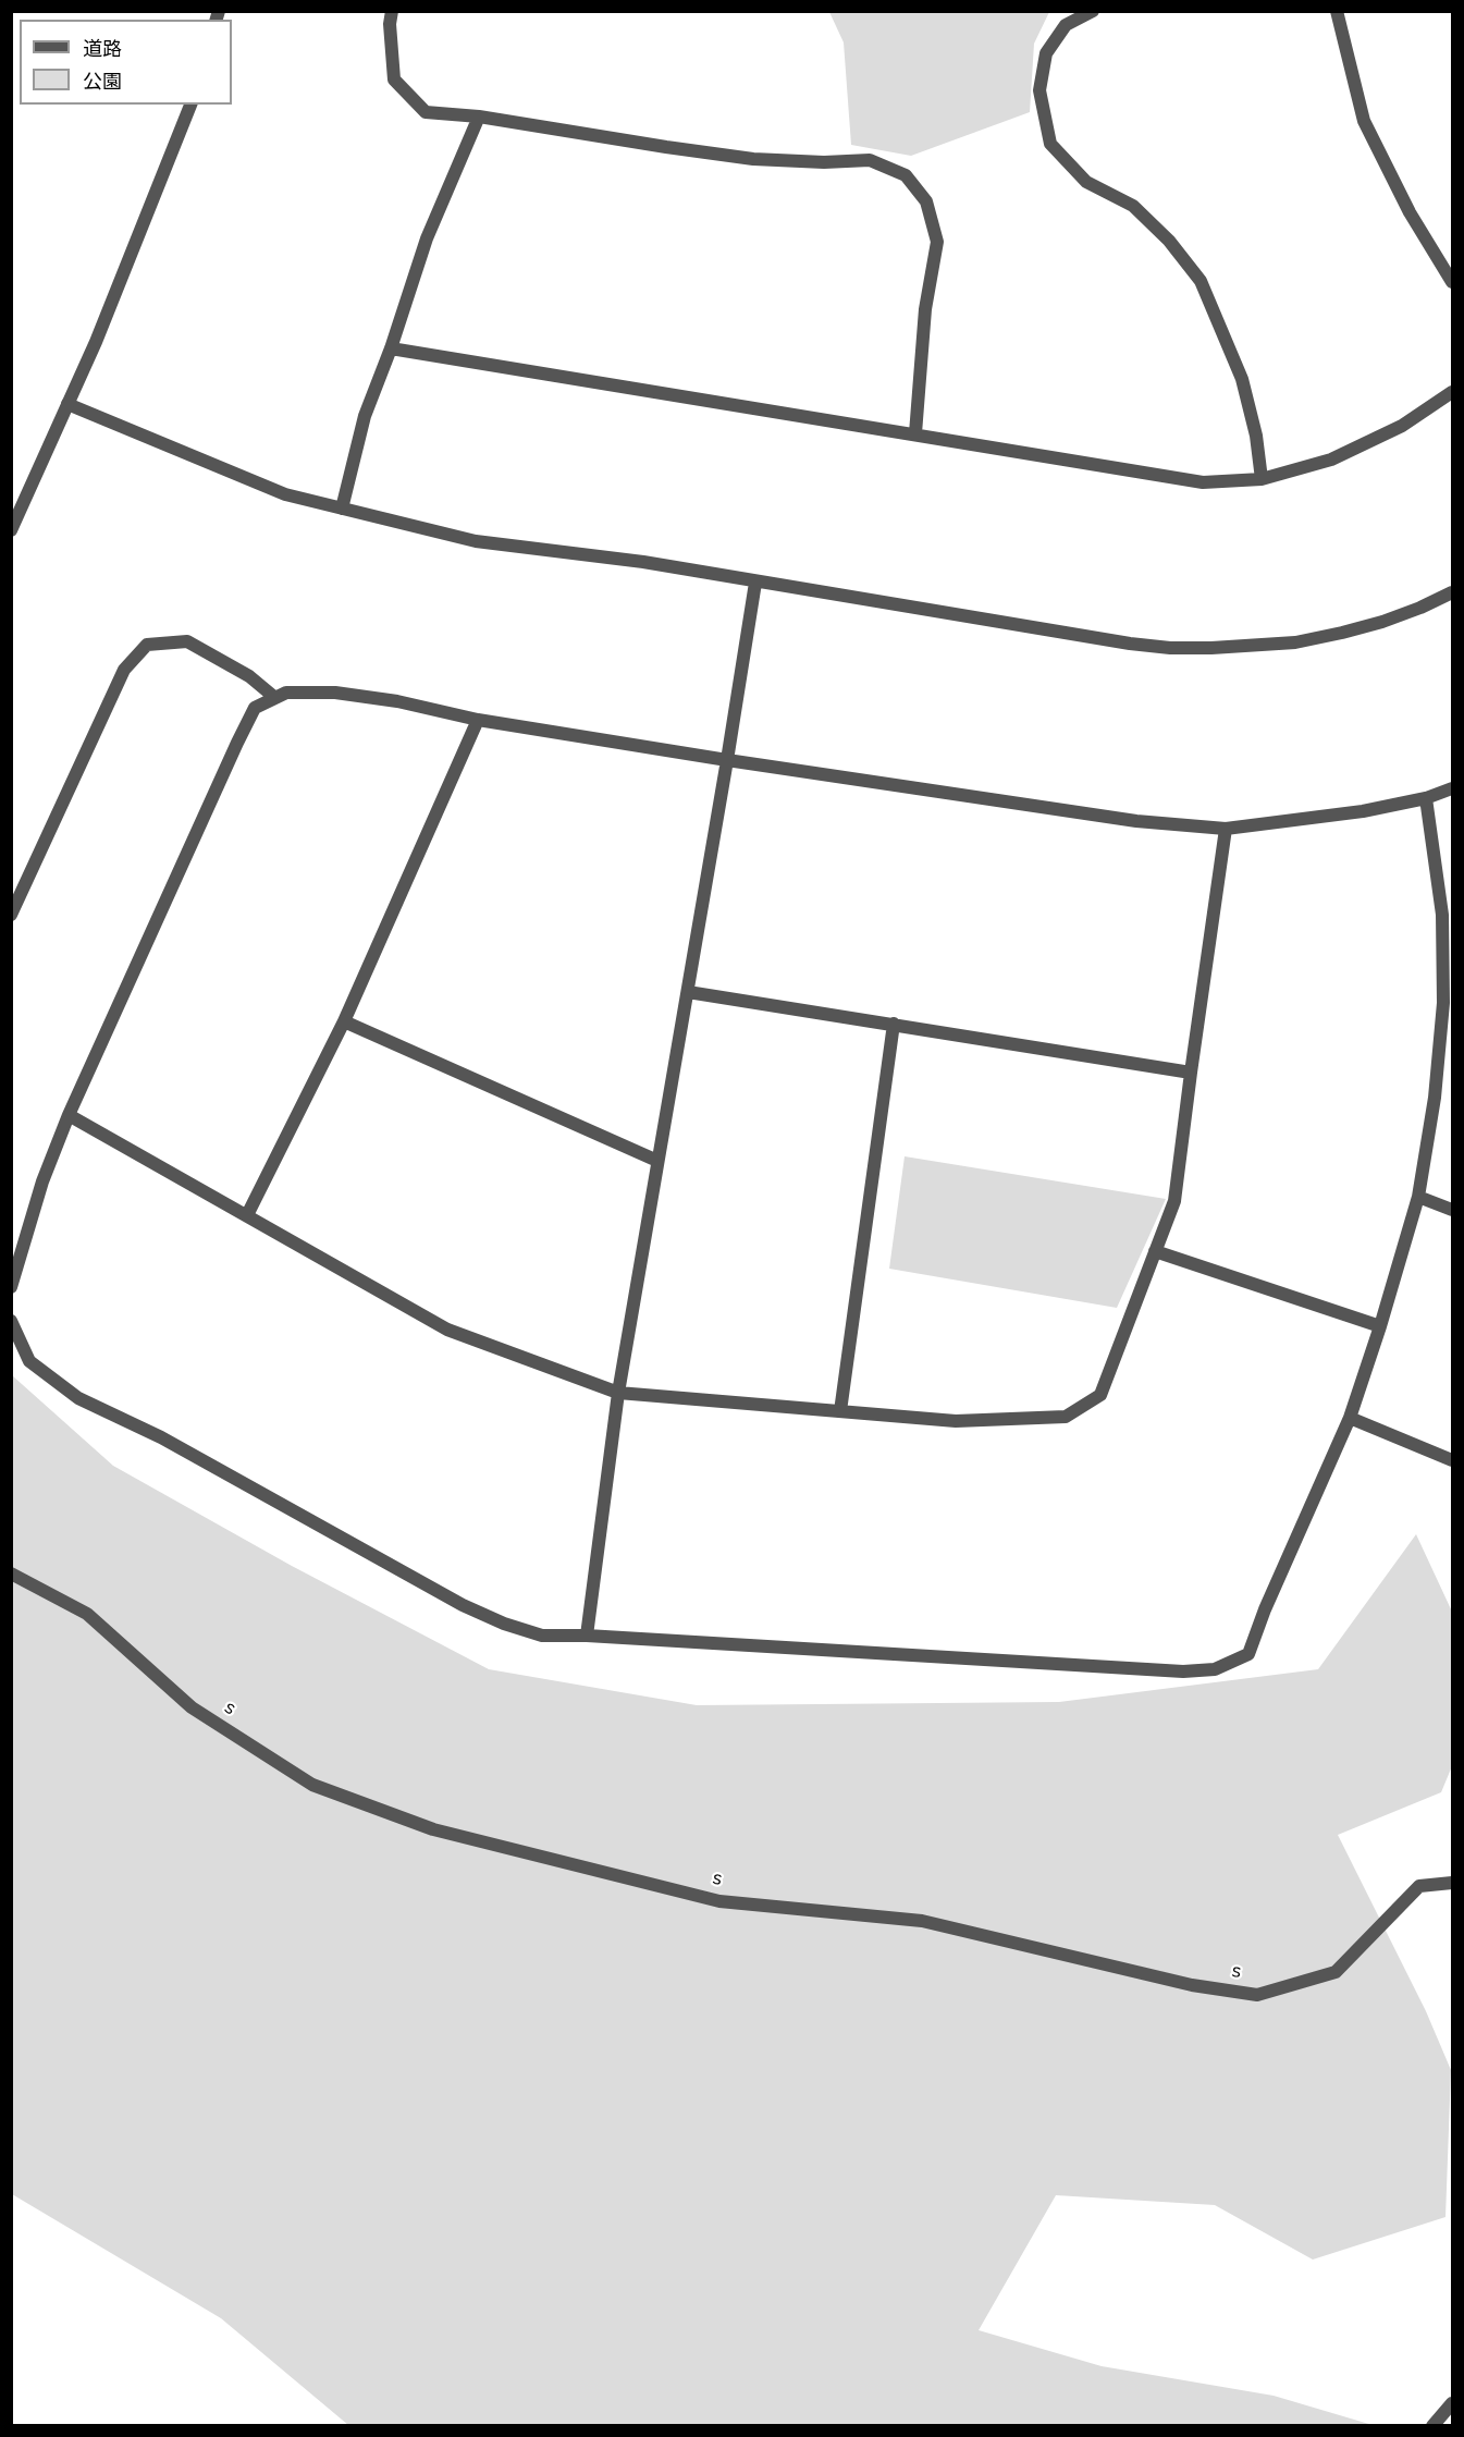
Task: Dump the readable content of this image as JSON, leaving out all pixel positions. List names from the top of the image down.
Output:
{
  "streets": {
    "street": ["s"]
  },
  "legend": ["道路", "公園"]
}
